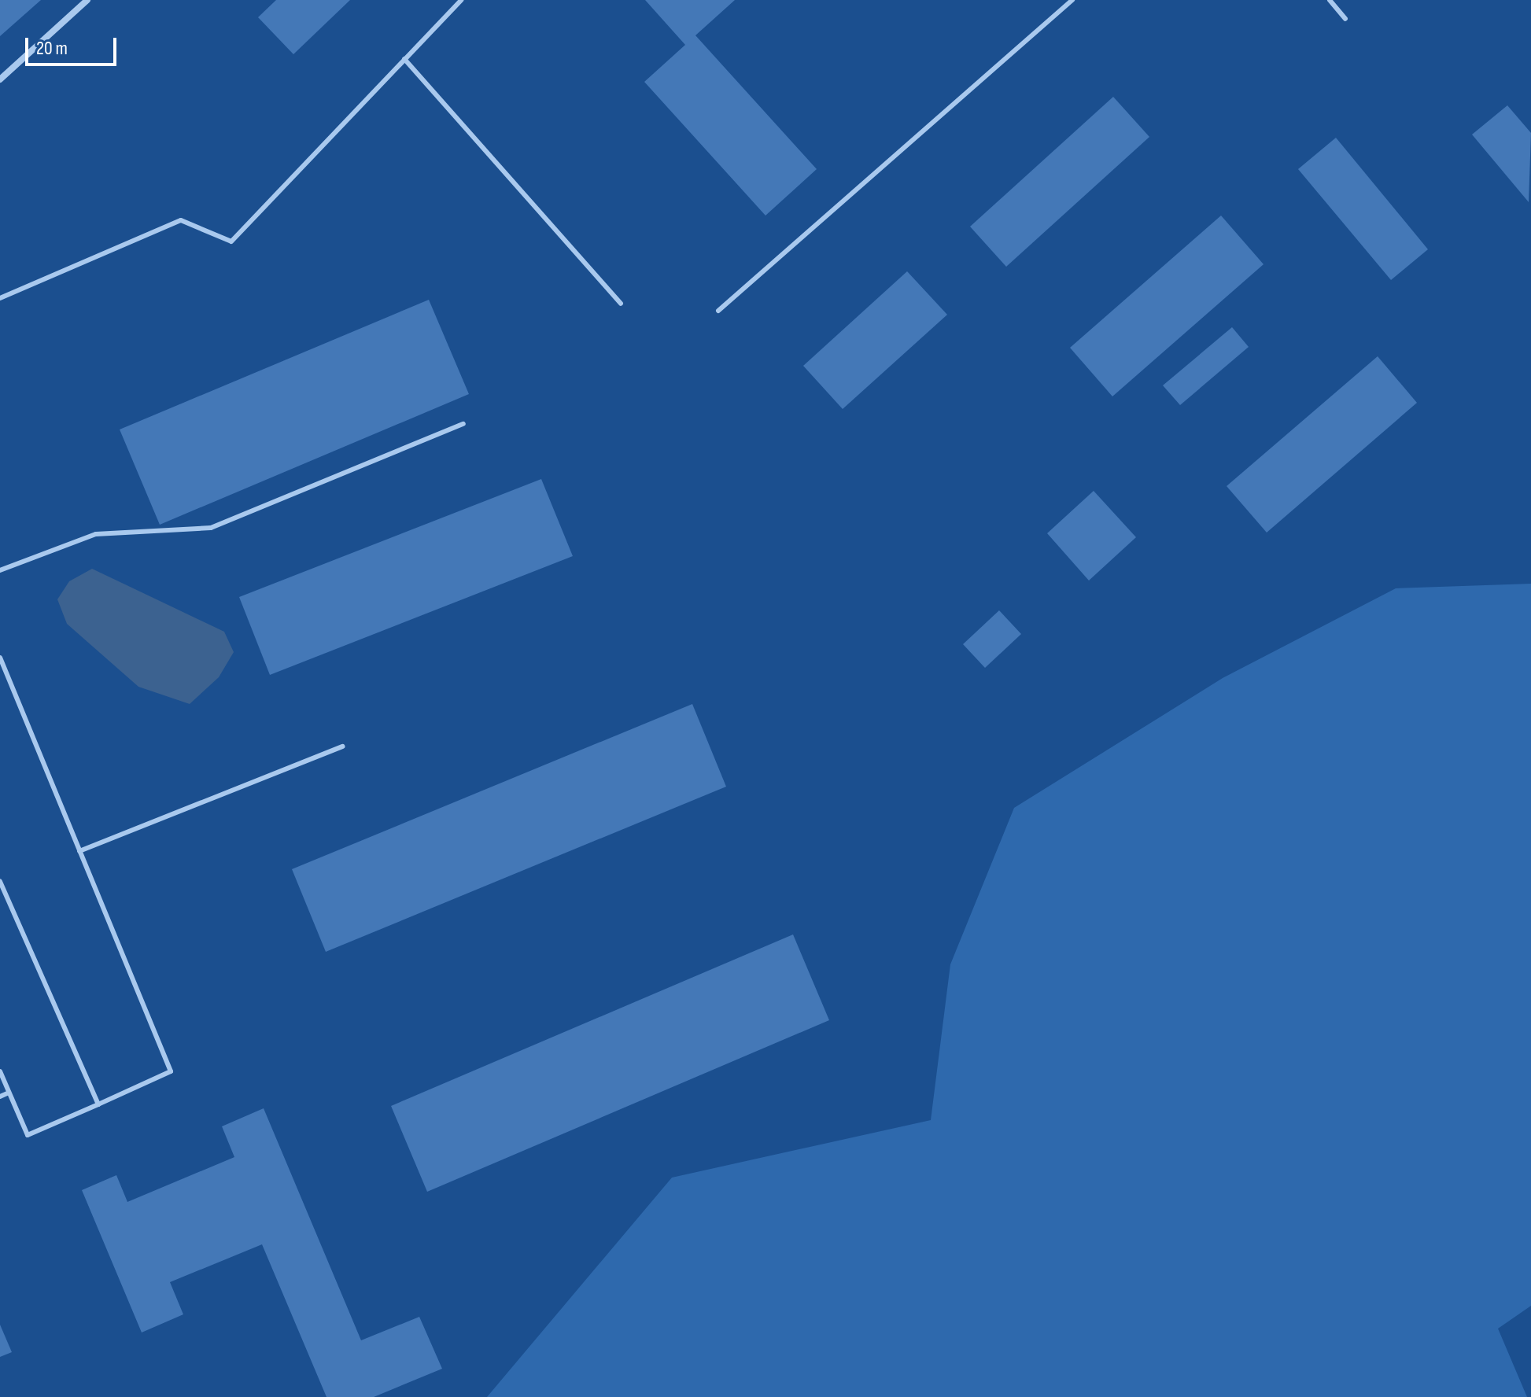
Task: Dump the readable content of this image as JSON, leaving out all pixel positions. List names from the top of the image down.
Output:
{
  "scale_bar": "20 m"
}
